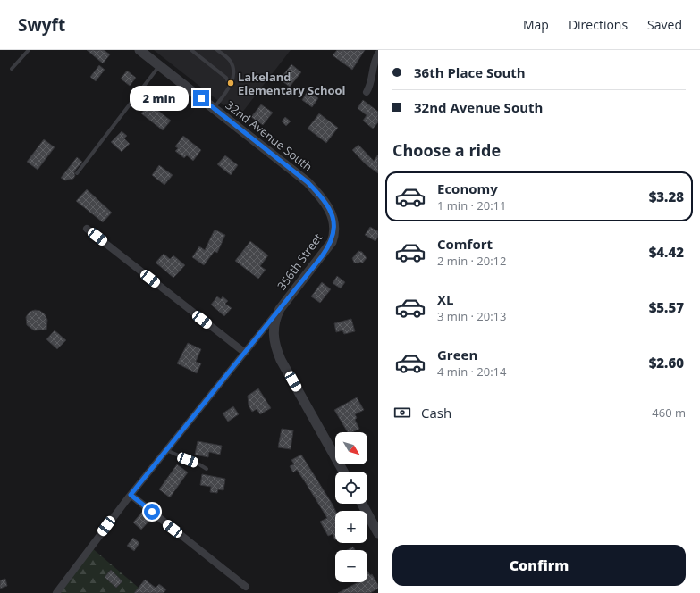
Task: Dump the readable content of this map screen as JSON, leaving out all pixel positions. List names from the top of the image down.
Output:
{
  "streets": {
    "street": ["32nd Avenue South", "356th Street"]
  },
  "crossings": [
    ["32nd Avenue South", "356th Street"]
  ],
  "places": ["Lakeland Elementary School"],
  "north": "bottom right",
  "page": {
    "header": "Swyft",
    "nav": ["Map", "Directions", "Saved"],
    "banner": ["36th Place South", "32nd Avenue South"],
    "bubble": "2 min",
    "heading": "Choose a ride",
    "list": [
      {
        "name": "Economy",
        "note": "1 min · 20:11",
        "value": "$3.28"
      },
      {
        "name": "Comfort",
        "note": "2 min · 20:12",
        "value": "$4.42"
      },
      {
        "name": "XL",
        "note": "3 min · 20:13",
        "value": "$5.57"
      },
      {
        "name": "Green",
        "note": "4 min · 20:14",
        "value": "$2.60"
      }
    ],
    "pay": ["Cash", "460 m"],
    "map_buttons": ["+", "−"],
    "buttons": "Confirm"
  }
}
